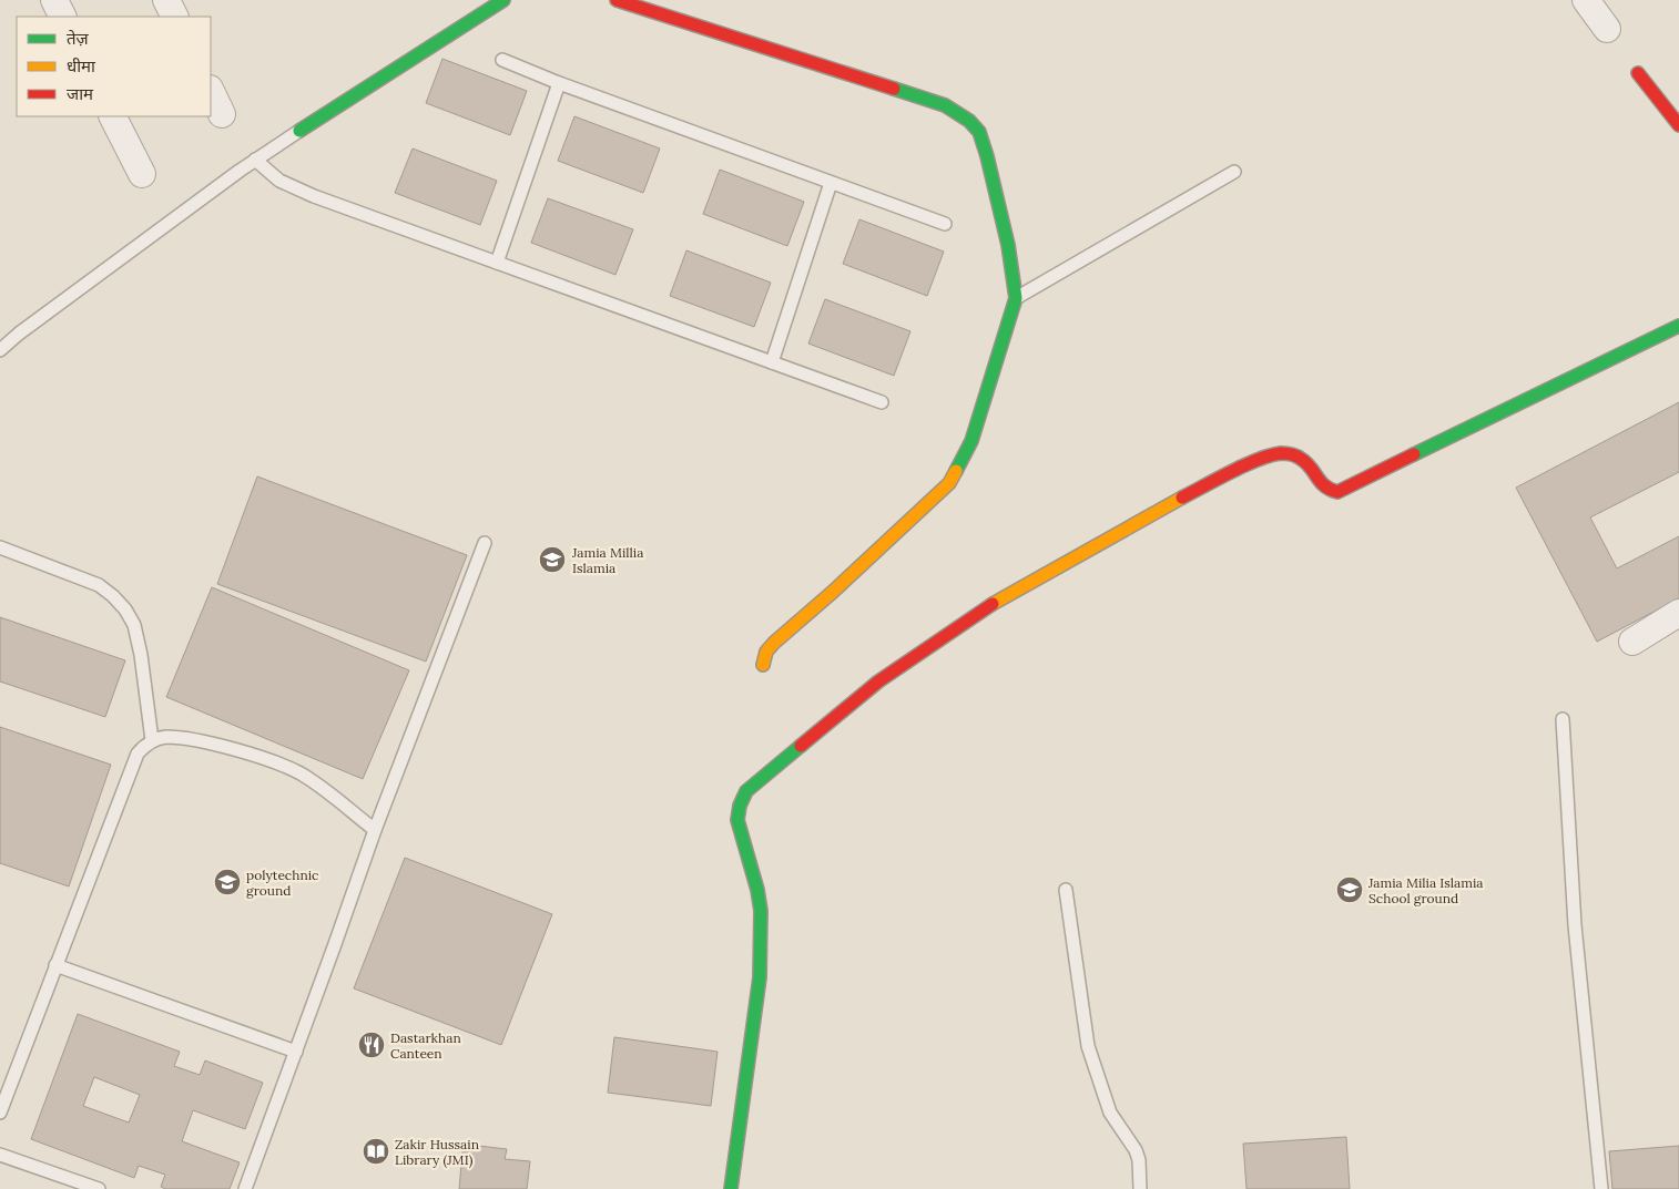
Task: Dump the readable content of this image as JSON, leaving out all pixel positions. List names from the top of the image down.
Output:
{
  "places": {
    "school or university": ["Jamia Millia Islamia", "polytechnic ground", "Jamia Milia Islamia School ground"],
    "restaurant": ["Dastarkhan Canteen"],
    "library": ["Zakir Hussain Library (JMI)"]
  },
  "legend": ["तेज़", "धीमा", "जाम"]
}
